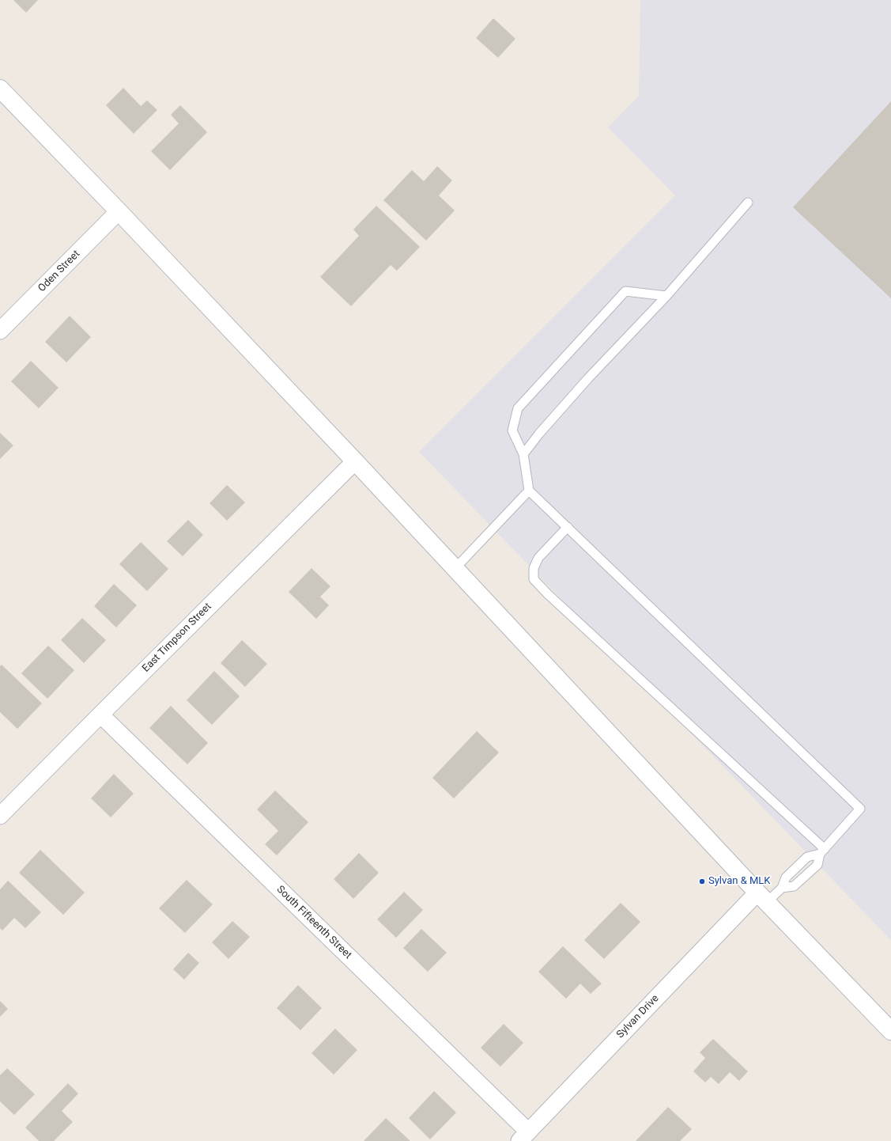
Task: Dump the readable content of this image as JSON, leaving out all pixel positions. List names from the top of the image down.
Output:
{
  "streets": {
    "street": [
      "Oden Street",
      "East Timpson Street",
      "South Fifteenth Street",
      "Sylvan Drive"
    ]
  },
  "crossings": [
    ["East Timpson Street", "South Fifteenth Street"],
    ["South Fifteenth Street", "Sylvan Drive"]
  ],
  "places": ["Sylvan & MLK"]
}
